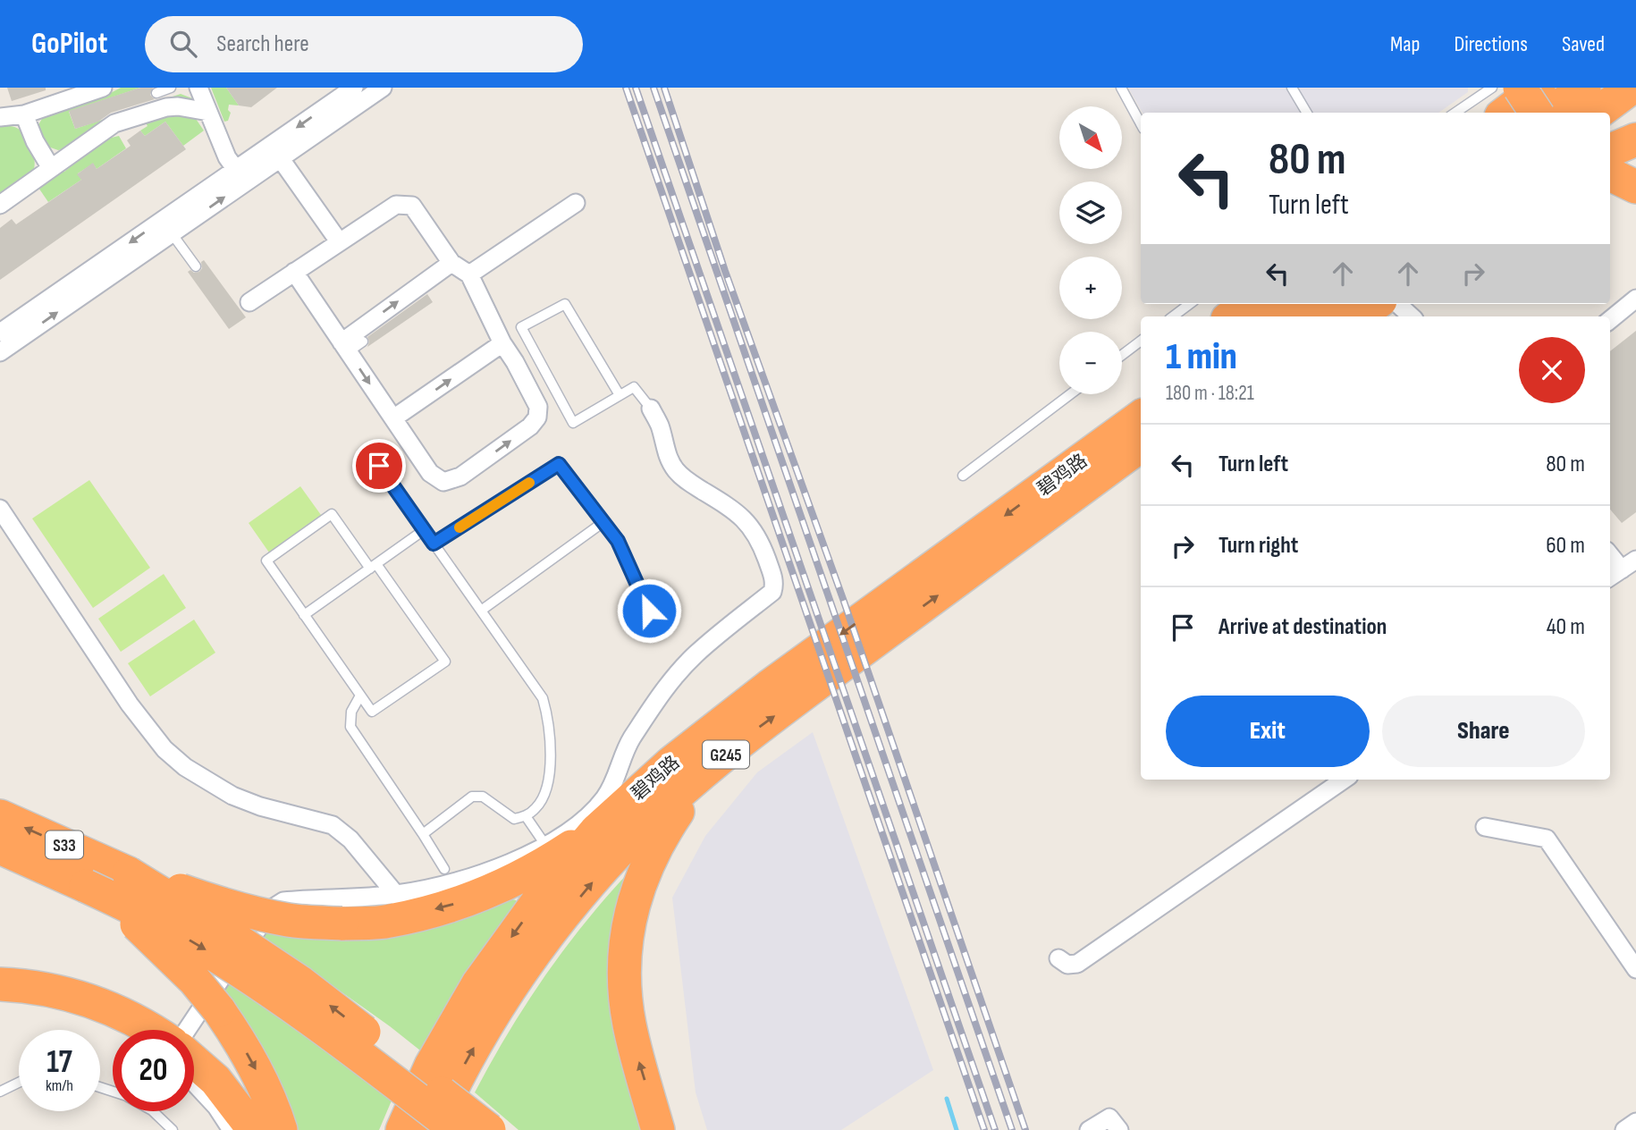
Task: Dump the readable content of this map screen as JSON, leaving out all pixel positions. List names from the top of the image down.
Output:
{
  "streets": {
    "highway": ["碧鸡路", "G245", "S33"]
  },
  "crossings": [
    ["碧鸡路", "G245"]
  ],
  "north": "bottom right",
  "page": {
    "header": "GoPilot",
    "search": "Search here",
    "nav": ["Map", "Directions", "Saved"],
    "map_buttons": ["+", "−"],
    "turn": ["80 m", "Turn left"],
    "heading": ["1 min", "180 m · 18:21"],
    "list": [
      {
        "name": "Turn left",
        "value": "80 m"
      },
      {
        "name": "Turn right",
        "value": "60 m"
      },
      {
        "name": "Arrive at destination",
        "value": "40 m"
      }
    ],
    "buttons": ["Exit", "Share"],
    "speed": "17 km/h",
    "limit": "20"
  }
}
